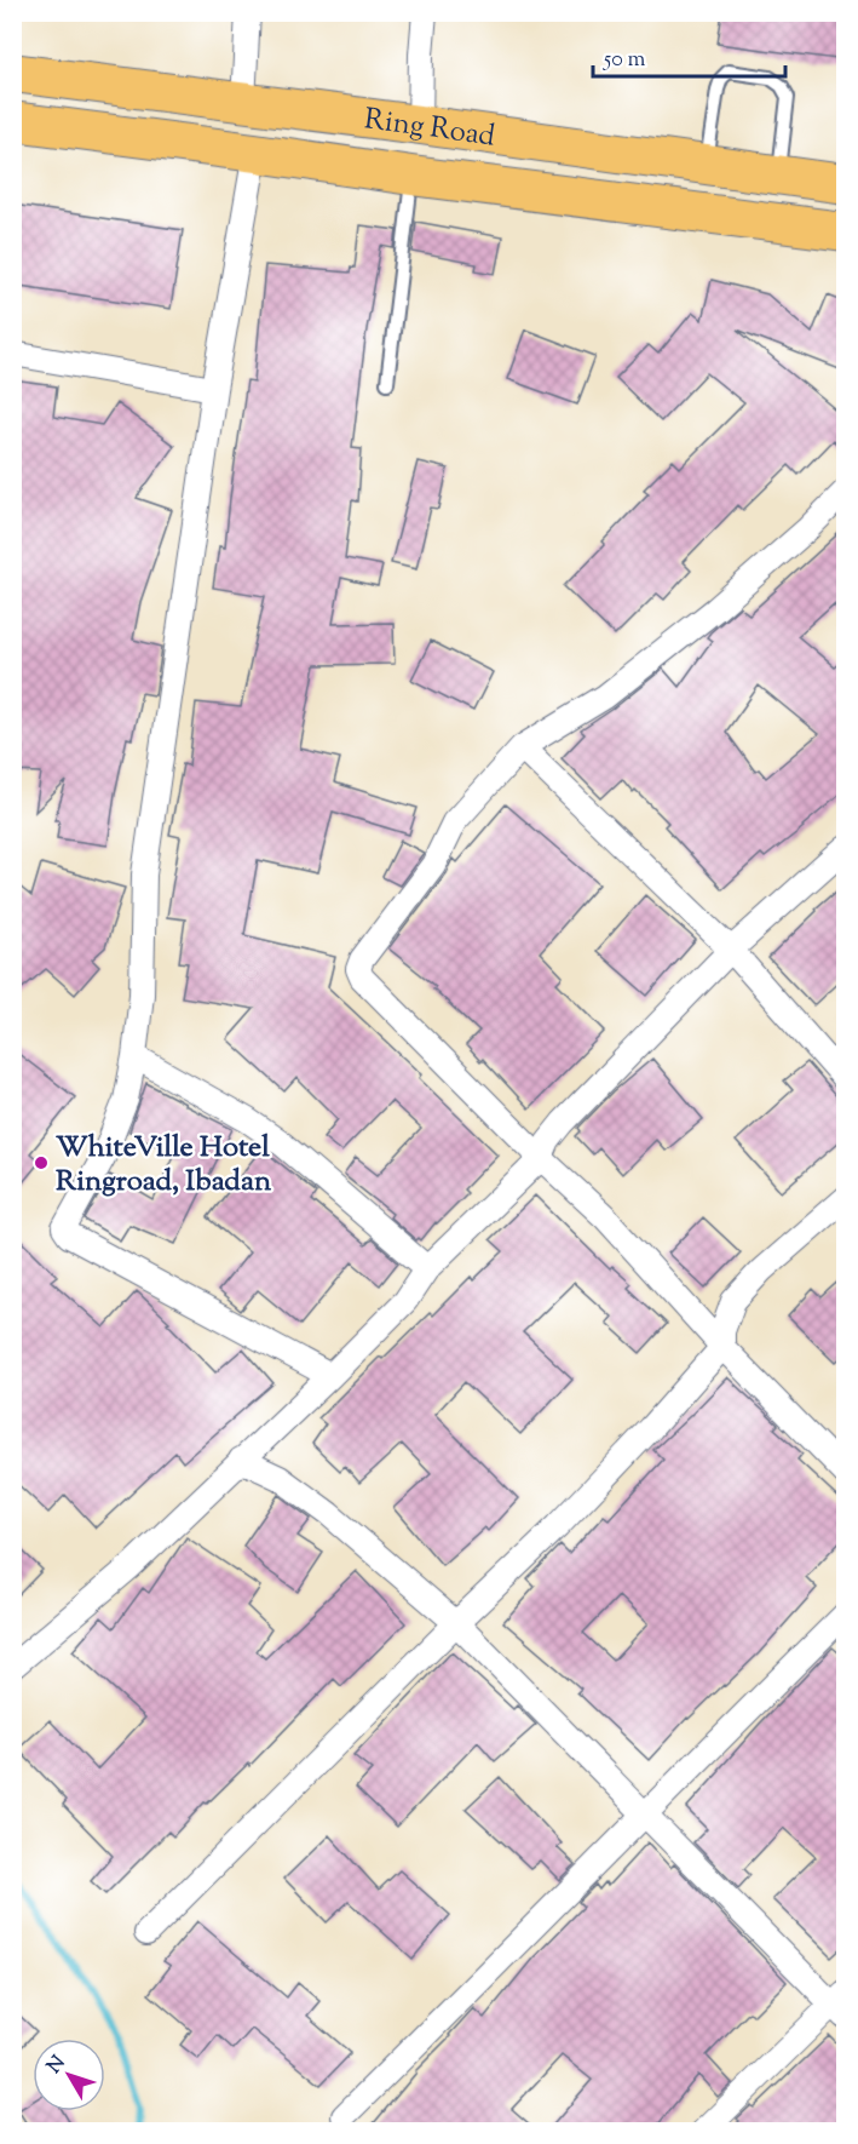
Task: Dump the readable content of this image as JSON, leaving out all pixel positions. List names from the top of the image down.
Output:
{
  "streets": {
    "main road": ["Ring Road"]
  },
  "places": ["WhiteVille Hotel Ringroad, Ibadan"],
  "scale_bar": "50 m",
  "north": "top left"
}
